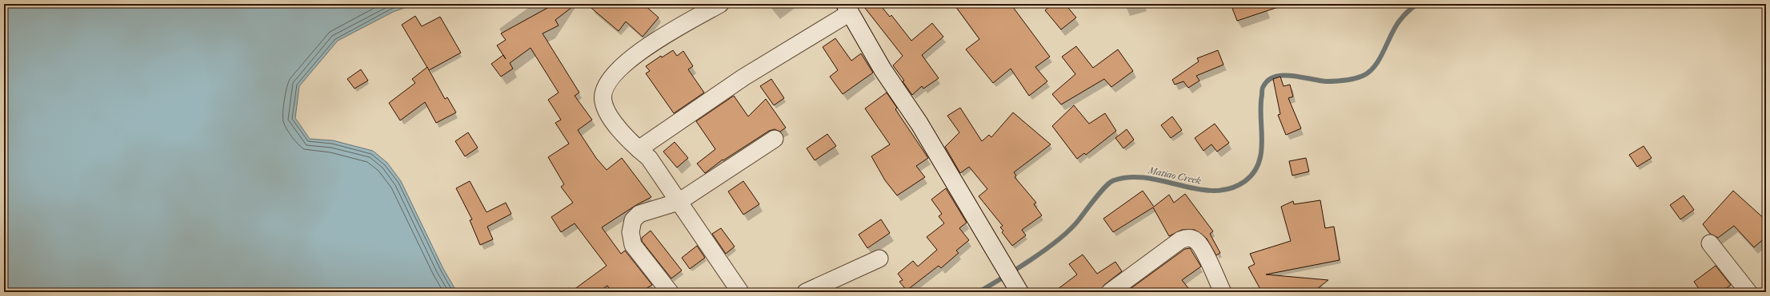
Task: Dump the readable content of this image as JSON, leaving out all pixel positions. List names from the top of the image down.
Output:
{
  "water": ["Matiao Creek"]
}
